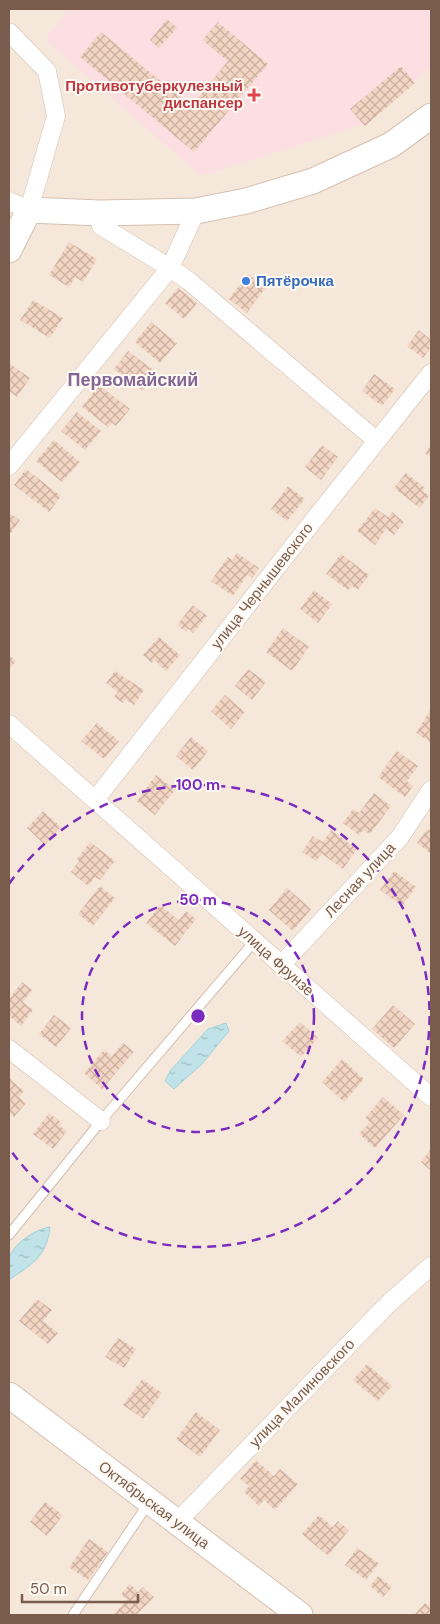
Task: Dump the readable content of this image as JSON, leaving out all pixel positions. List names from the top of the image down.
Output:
{
  "streets": {
    "street": [
      "улица Чернышевского",
      "Лесная улица",
      "улица Фрунзе",
      "улица Малиновского",
      "Октябрьская улица"
    ]
  },
  "crossings": [
    ["улица Чернышевского", "улица Фрунзе"],
    ["Лесная улица", "улица Фрунзе"],
    ["улица Малиновского", "Октябрьская улица"]
  ],
  "districts": ["Первомайский"],
  "places": {
    "health": ["Противотуберкулезный диспансер"],
    "other": ["Пятёрочка"]
  },
  "scale_bar": "50 m",
  "rings": ["100 m", "50 m"]
}
